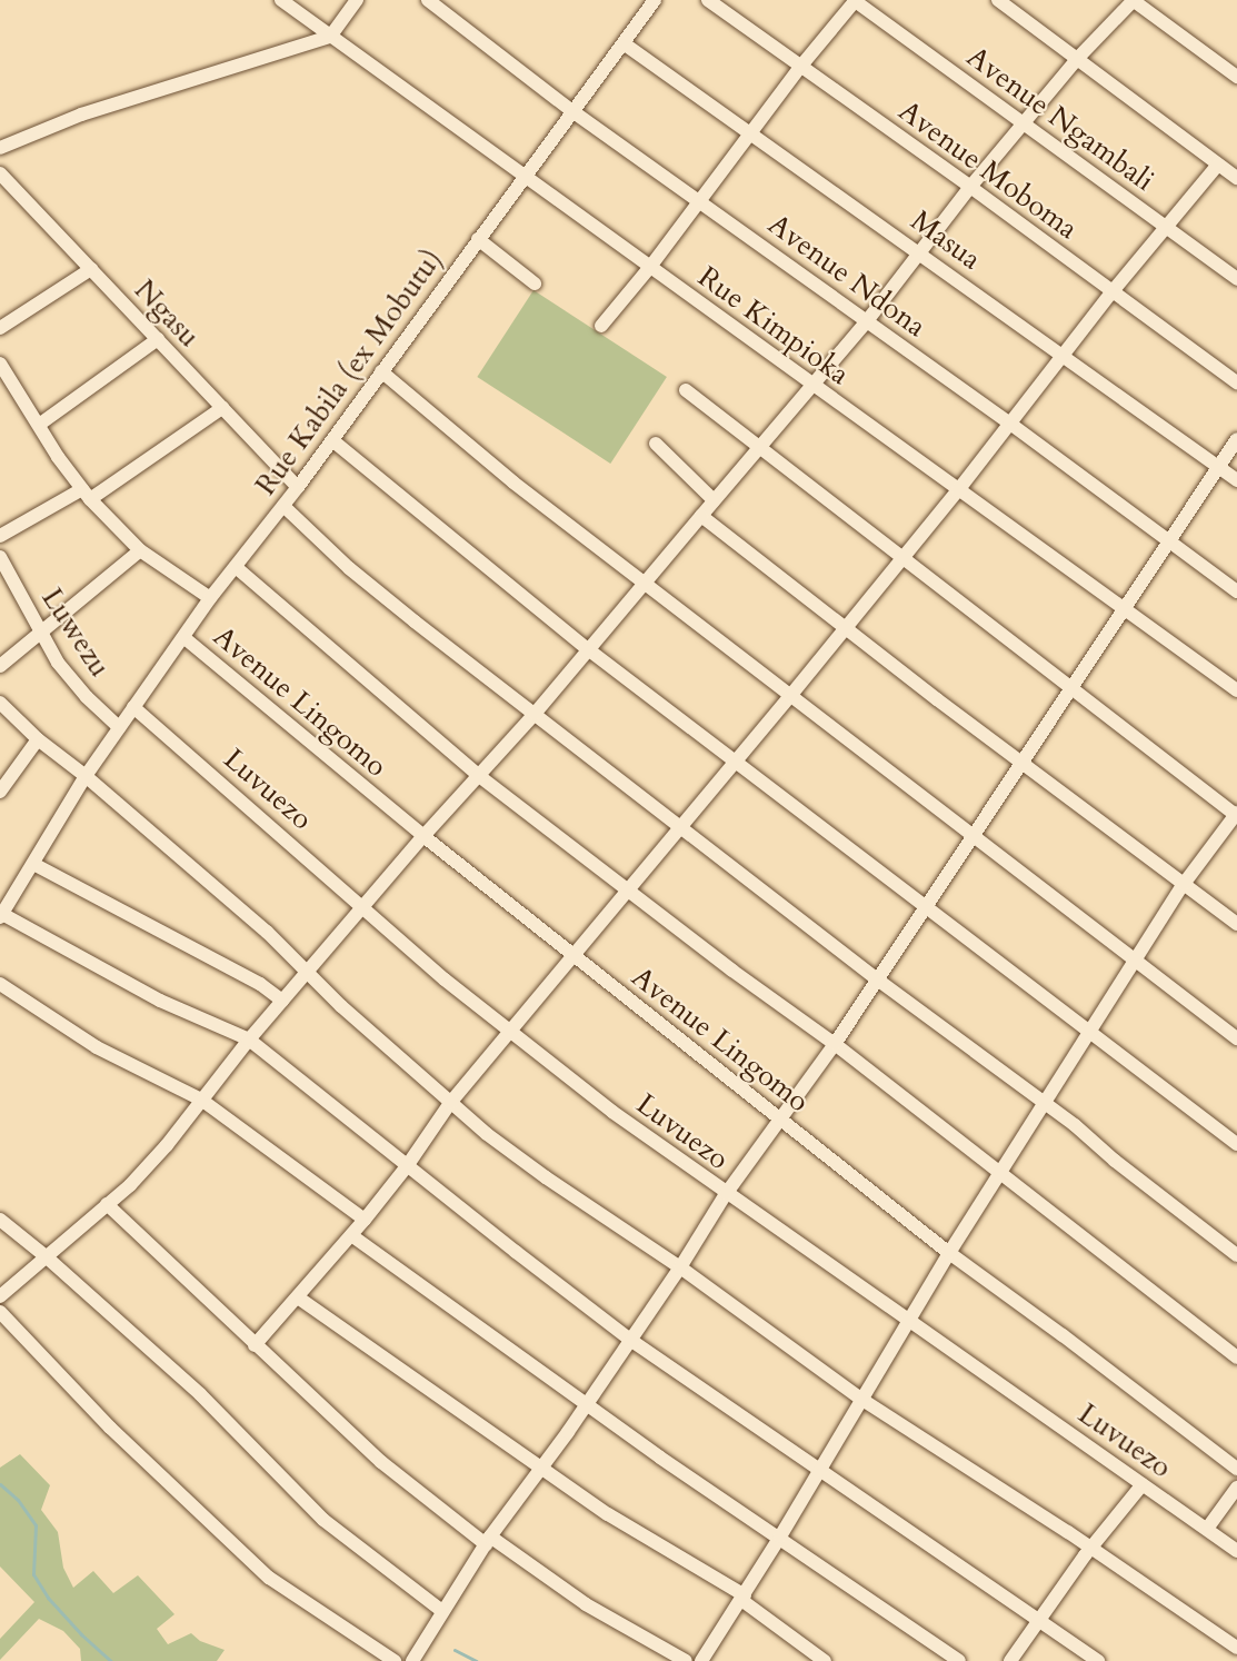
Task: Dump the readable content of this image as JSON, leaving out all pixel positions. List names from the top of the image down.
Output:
{
  "streets": {
    "street": [
      "Avenue Ngambali",
      "Avenue Moboma",
      "Masua",
      "Avenue Ndona",
      "Ngasu",
      "Rue Kimpioka",
      "Rue Kabila (ex Mobutu)",
      "Luwezu",
      "Avenue Lingomo",
      "Luvuezo"
    ]
  },
  "crossings": [
    ["Masua", "Rue Kabila (ex Mobutu)"],
    ["Avenue Ndona", "Rue Kabila (ex Mobutu)"],
    ["Ngasu", "Rue Kabila (ex Mobutu)"],
    ["Rue Kimpioka", "Rue Kabila (ex Mobutu)"],
    ["Rue Kabila (ex Mobutu)", "Luwezu"],
    ["Rue Kabila (ex Mobutu)", "Avenue Lingomo"],
    ["Rue Kabila (ex Mobutu)", "Luvuezo"]
  ]
}
